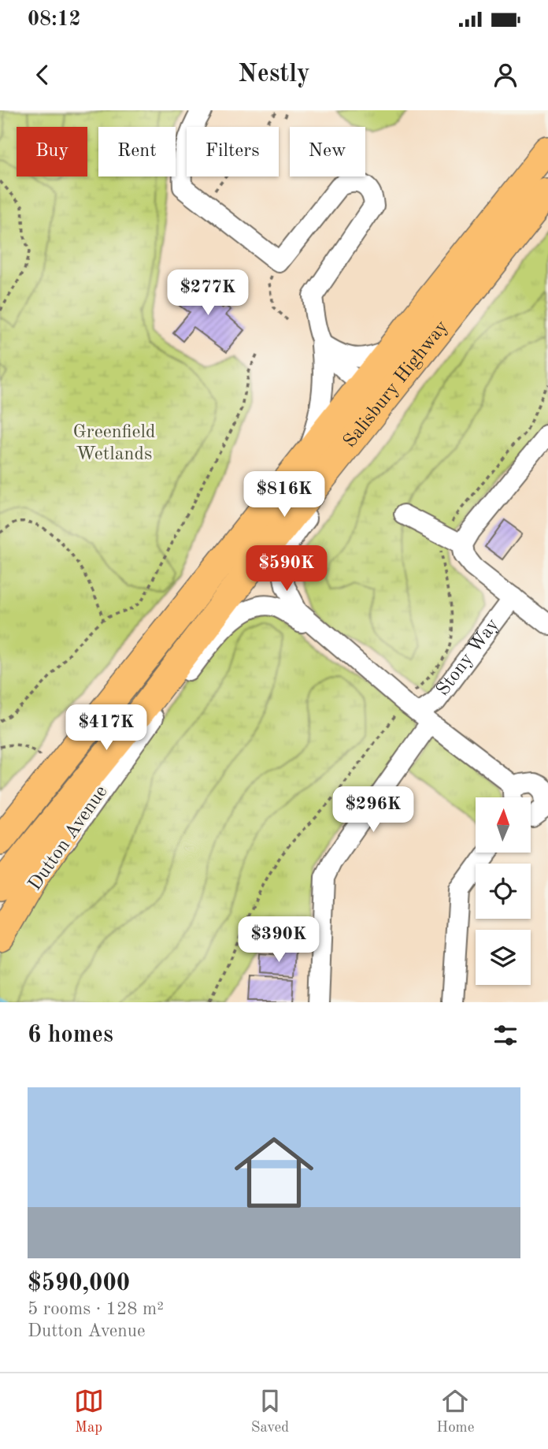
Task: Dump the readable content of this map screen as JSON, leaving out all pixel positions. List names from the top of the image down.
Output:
{
  "streets": {
    "highway": ["Salisbury Highway"],
    "street": ["Stony Way", "Dutton Avenue"]
  },
  "crossings": [
    ["Salisbury Highway", "Dutton Avenue"],
    ["Stony Way", "Dutton Avenue"]
  ],
  "parks": ["Greenfield Wetlands"],
  "north": "top",
  "page": {
    "status": "08:12",
    "header": "Nestly",
    "chip": [
      "Buy",
      "Rent",
      "Filters",
      "New"
    ],
    "price": [
      "$277K",
      "$816K",
      "$590K",
      "$417K",
      "$296K",
      "$390K"
    ],
    "heading": "6 homes",
    "list": [
      {
        "name": "$590,000",
        "note": "5 rooms · 128 m² · Dutton Avenue"
      }
    ],
    "tabs": ["Map", "Saved", "Home"]
  }
}
